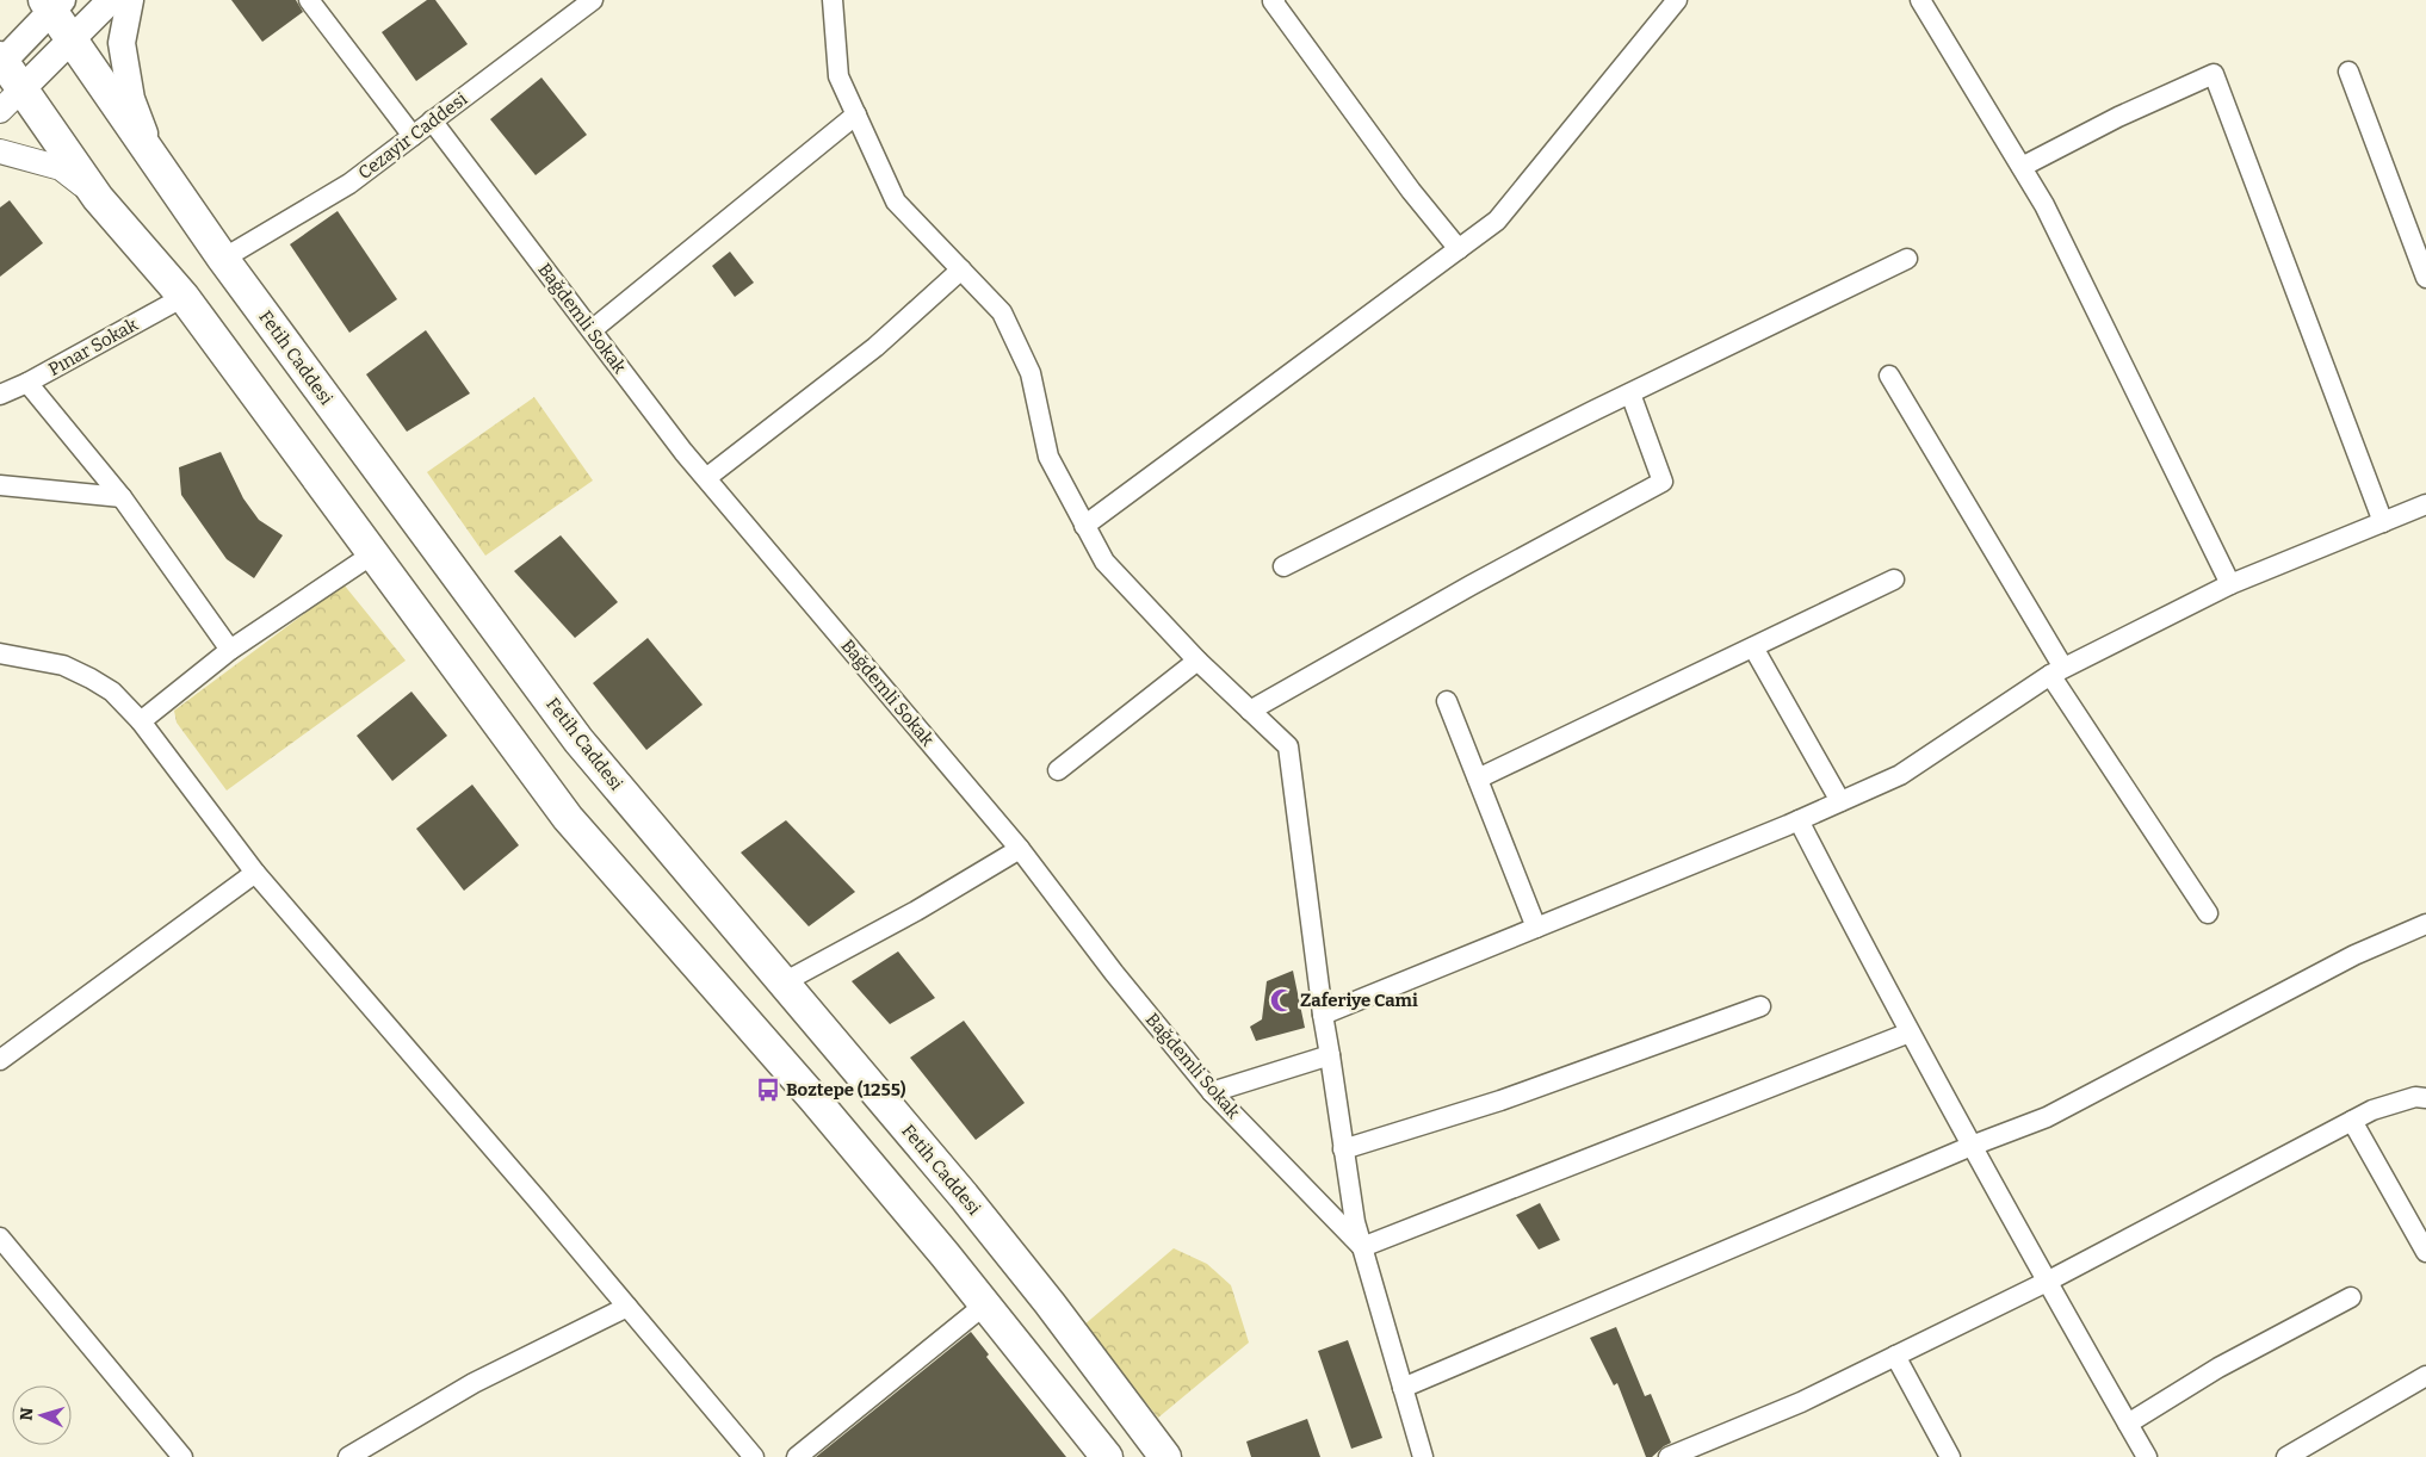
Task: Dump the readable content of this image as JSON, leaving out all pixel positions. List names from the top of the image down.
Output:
{
  "streets": {
    "main road": ["Fetih Caddesi"],
    "street": ["Cezayir Caddesi", "Bağdemli Sokak", "Pınar Sokak"]
  },
  "crossings": [
    ["Cezayir Caddesi", "Bağdemli Sokak"],
    ["Cezayir Caddesi", "Fetih Caddesi"]
  ],
  "places": {
    "mosque": ["Zaferiye Cami"],
    "bus stop": ["Boztepe (1255)"]
  },
  "north": "left"
}
